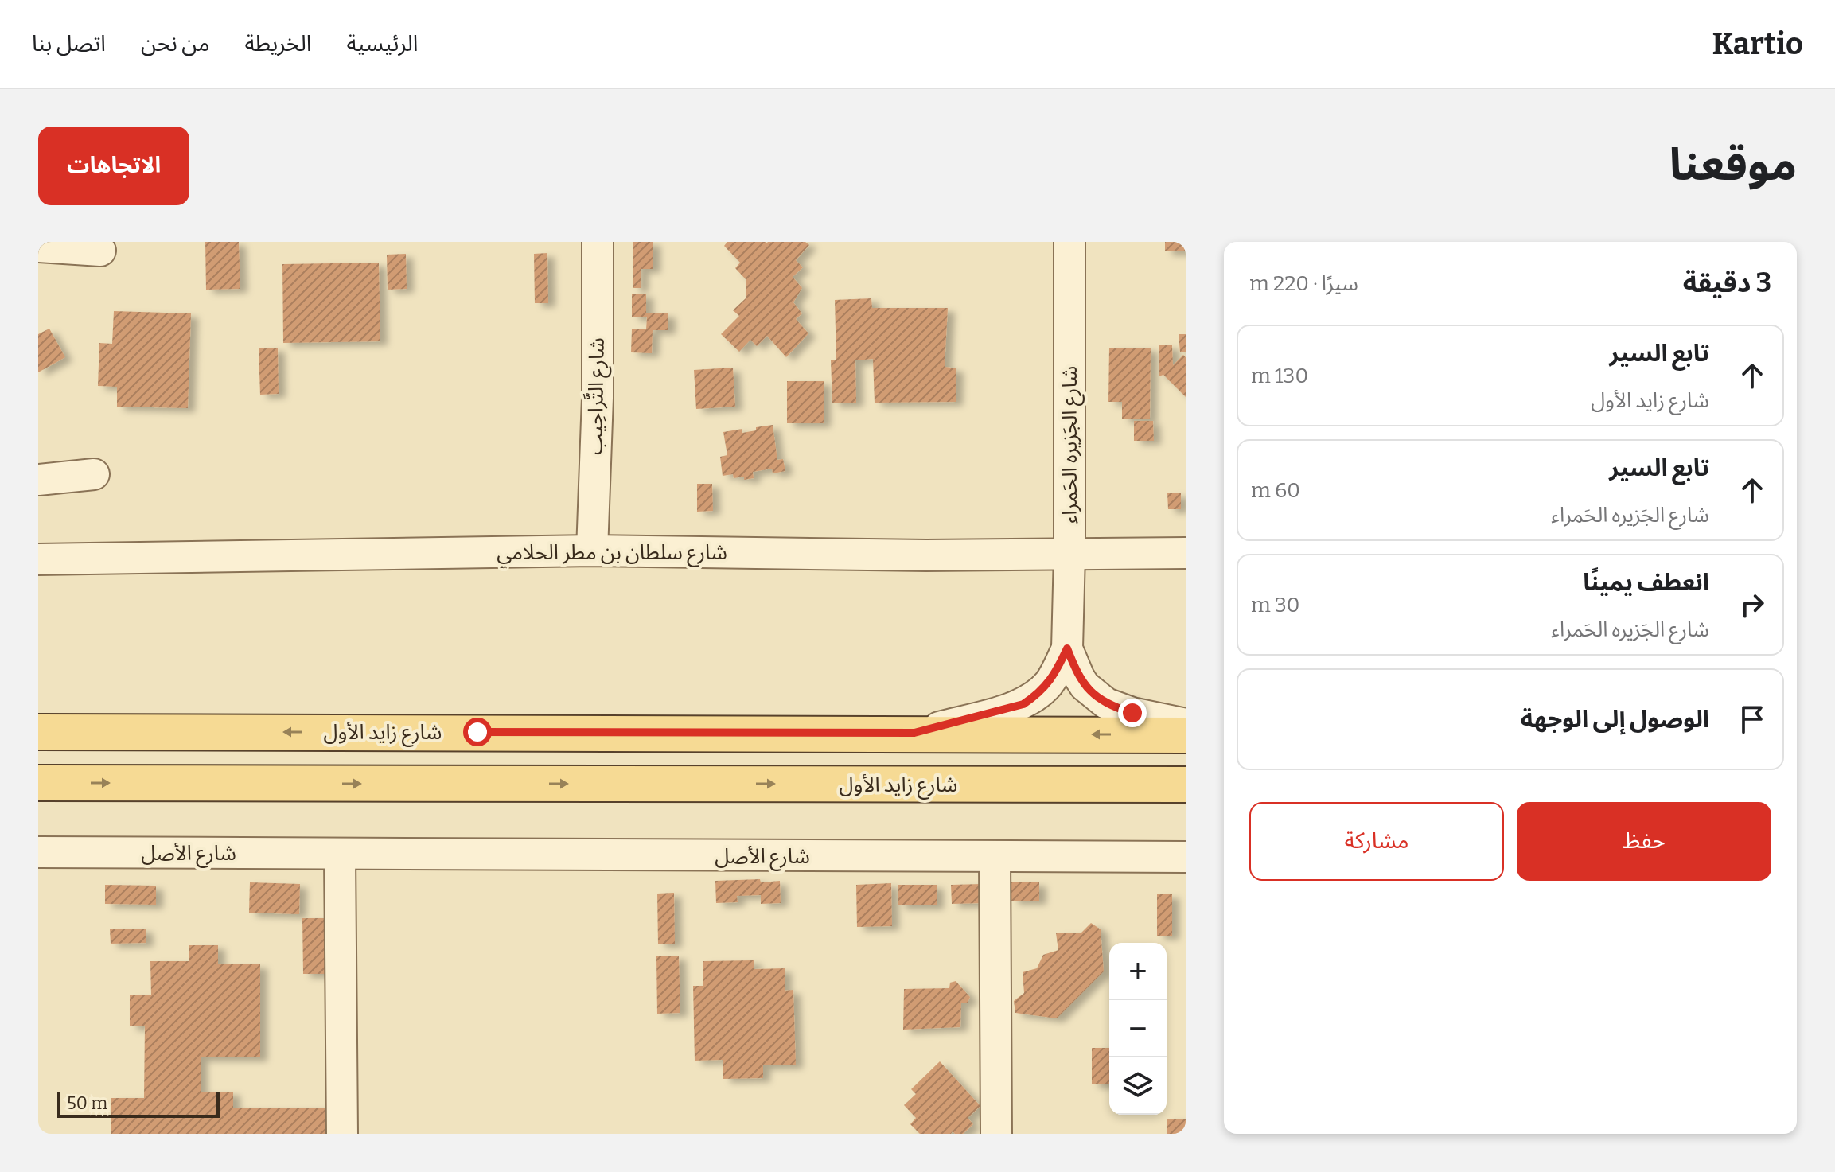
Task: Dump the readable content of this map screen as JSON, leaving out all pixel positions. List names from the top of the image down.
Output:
{
  "streets": {
    "main road": ["شارع زايد الأول"],
    "street": [
      "شارع التَّراحِيب",
      "شارع الجَزيره الحَمراء",
      "شارع سلطان بن مطر الحلامي",
      "شارع الأصل"
    ]
  },
  "crossings": [
    ["شارع التَّراحِيب", "شارع سلطان بن مطر الحلامي"],
    ["شارع الجَزيره الحَمراء", "شارع سلطان بن مطر الحلامي"],
    ["شارع الجَزيره الحَمراء", "شارع زايد الأول"]
  ],
  "scale_bar": "50 m",
  "page": {
    "header": "Kartio",
    "nav": [
      "الرئيسية",
      "الخريطة",
      "من نحن",
      "اتصل بنا"
    ],
    "title": "موقعنا",
    "buttons": [
      "الاتجاهات",
      ["حفظ", "مشاركة"]
    ],
    "heading": ["3 دقيقة", "سيرًا · 220 m"],
    "list": [
      ["تابع السير", "شارع زايد الأول", "130 m"],
      ["تابع السير", "شارع الجَزيره الحَمراء", "60 m"],
      ["انعطف يمينًا", "شارع الجَزيره الحَمراء", "30 m"],
      "الوصول إلى الوجهة"
    ],
    "map_buttons": ["+", "−"],
    "scale": "50 m"
  }
}
